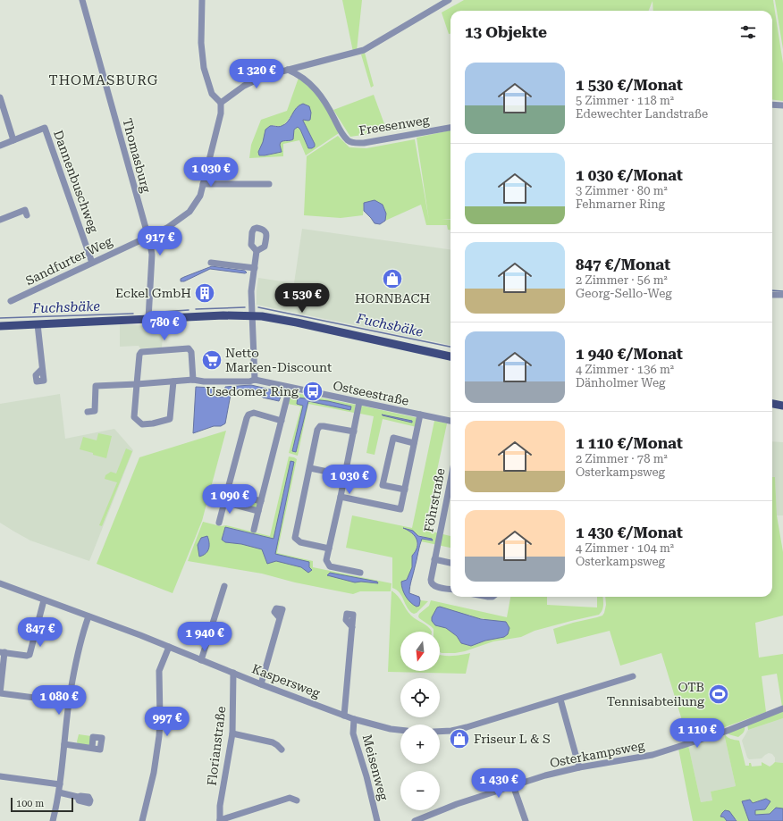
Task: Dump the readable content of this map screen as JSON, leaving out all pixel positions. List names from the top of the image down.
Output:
{
  "streets": {
    "street": [
      "Freesenweg",
      "Thomasburg",
      "Dannenbuschweg",
      "Sandfurter Weg",
      "Ostseestraße",
      "Föhrstraße",
      "Kaspersweg",
      "Florianstraße",
      "Osterkampsweg",
      "Meisenweg"
    ]
  },
  "crossings": [
    ["Thomasburg", "Sandfurter Weg"],
    ["Dannenbuschweg", "Sandfurter Weg"],
    ["Kaspersweg", "Florianstraße"],
    ["Kaspersweg", "Meisenweg"]
  ],
  "districts": ["THOMASBURG"],
  "water": ["Fuchsbäke"],
  "places": {
    "shop": ["HORNBACH", "Friseur L & S"],
    "building": ["Eckel GmbH"],
    "supermarket": ["Netto Marken-Discount"],
    "bus stop": ["Usedomer Ring"],
    "sports": ["OTB Tennisabteilung"]
  },
  "scale_bar": "100 m",
  "north": "bottom",
  "page": {
    "heading": "13 Objekte",
    "list": [
      {
        "name": "1 530 €/Monat",
        "note": "5 Zimmer · 118 m² · Edewechter Landstraße"
      },
      {
        "name": "1 030 €/Monat",
        "note": "3 Zimmer · 80 m² · Fehmarner Ring"
      },
      {
        "name": "847 €/Monat",
        "note": "2 Zimmer · 56 m² · Georg-Sello-Weg"
      },
      {
        "name": "1 940 €/Monat",
        "note": "4 Zimmer · 136 m² · Dänholmer Weg"
      },
      {
        "name": "1 110 €/Monat",
        "note": "2 Zimmer · 78 m² · Osterkampsweg"
      },
      {
        "name": "1 430 €/Monat",
        "note": "4 Zimmer · 104 m² · Osterkampsweg"
      }
    ],
    "price": [
      "1 320 €",
      "1 030 €",
      "917 €",
      "1 530 €",
      "780 €",
      "1 030 €",
      "1 090 €",
      "847 €",
      "1 940 €",
      "1 080 €",
      "997 €",
      "1 110 €",
      "1 430 €"
    ],
    "map_buttons": ["+", "−"],
    "scale": "100 m"
  }
}
